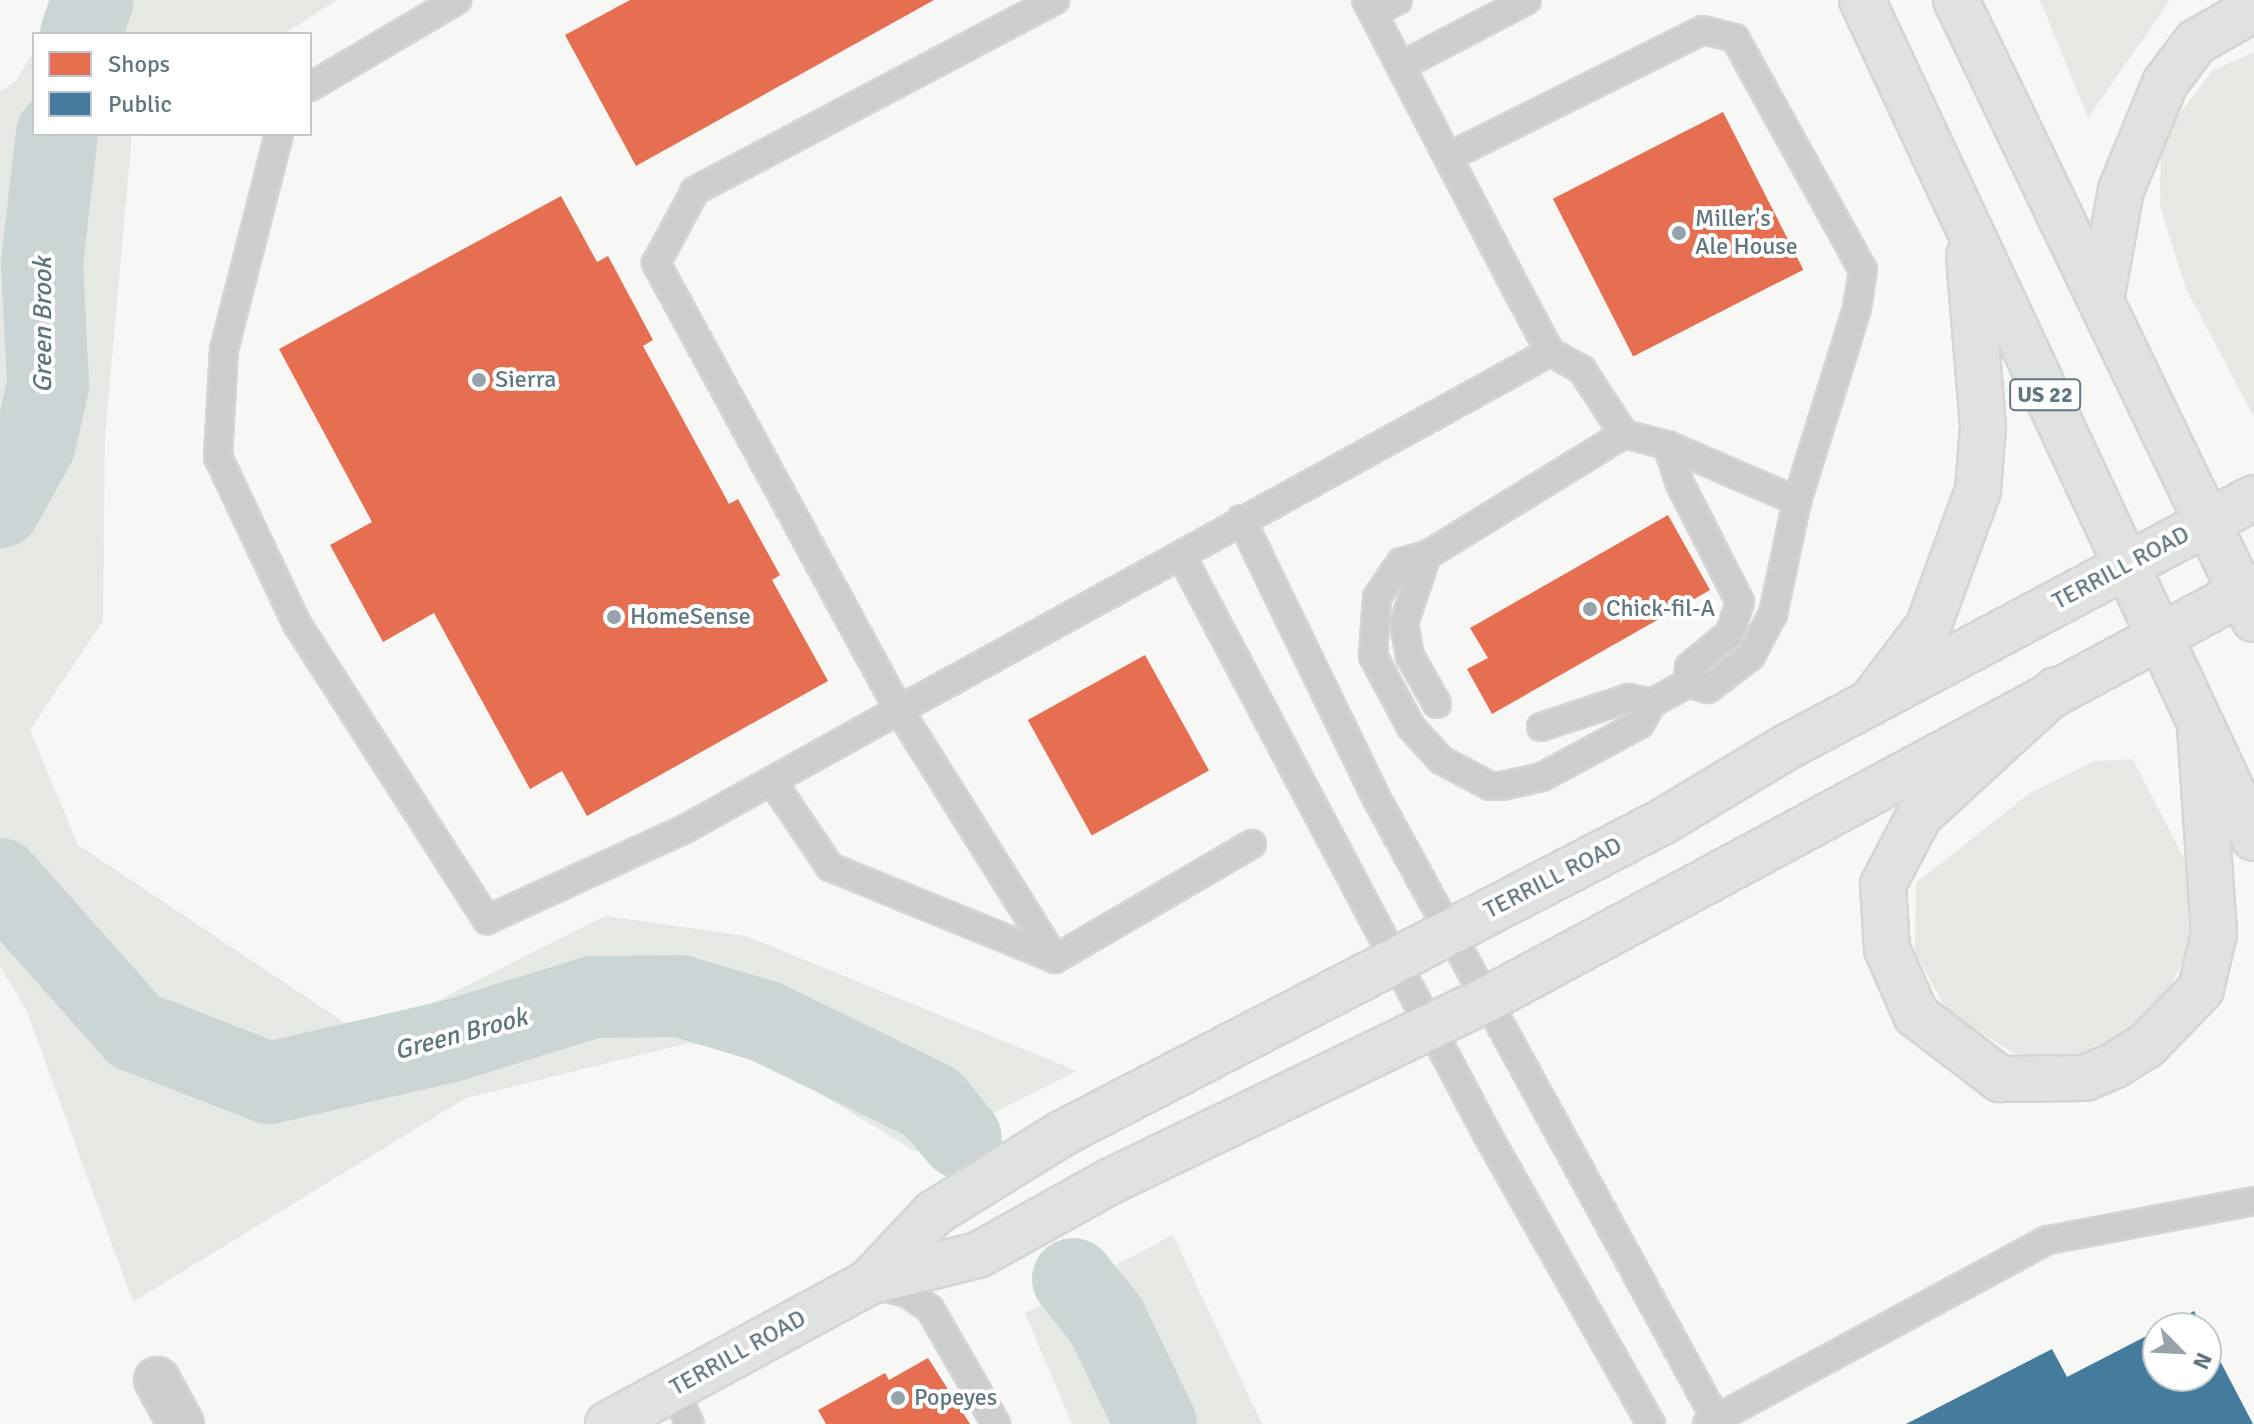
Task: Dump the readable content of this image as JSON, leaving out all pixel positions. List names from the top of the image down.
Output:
{
  "streets": {
    "main road": ["US 22", "TERRILL ROAD"]
  },
  "crossings": [
    ["US 22", "TERRILL ROAD"]
  ],
  "water": ["Green Brook"],
  "places": [
    "Miller's Ale House",
    "Sierra",
    "Chick-fil-A",
    "HomeSense",
    "Popeyes"
  ],
  "legend": ["Shops", "Public"],
  "north": "bottom right"
}
